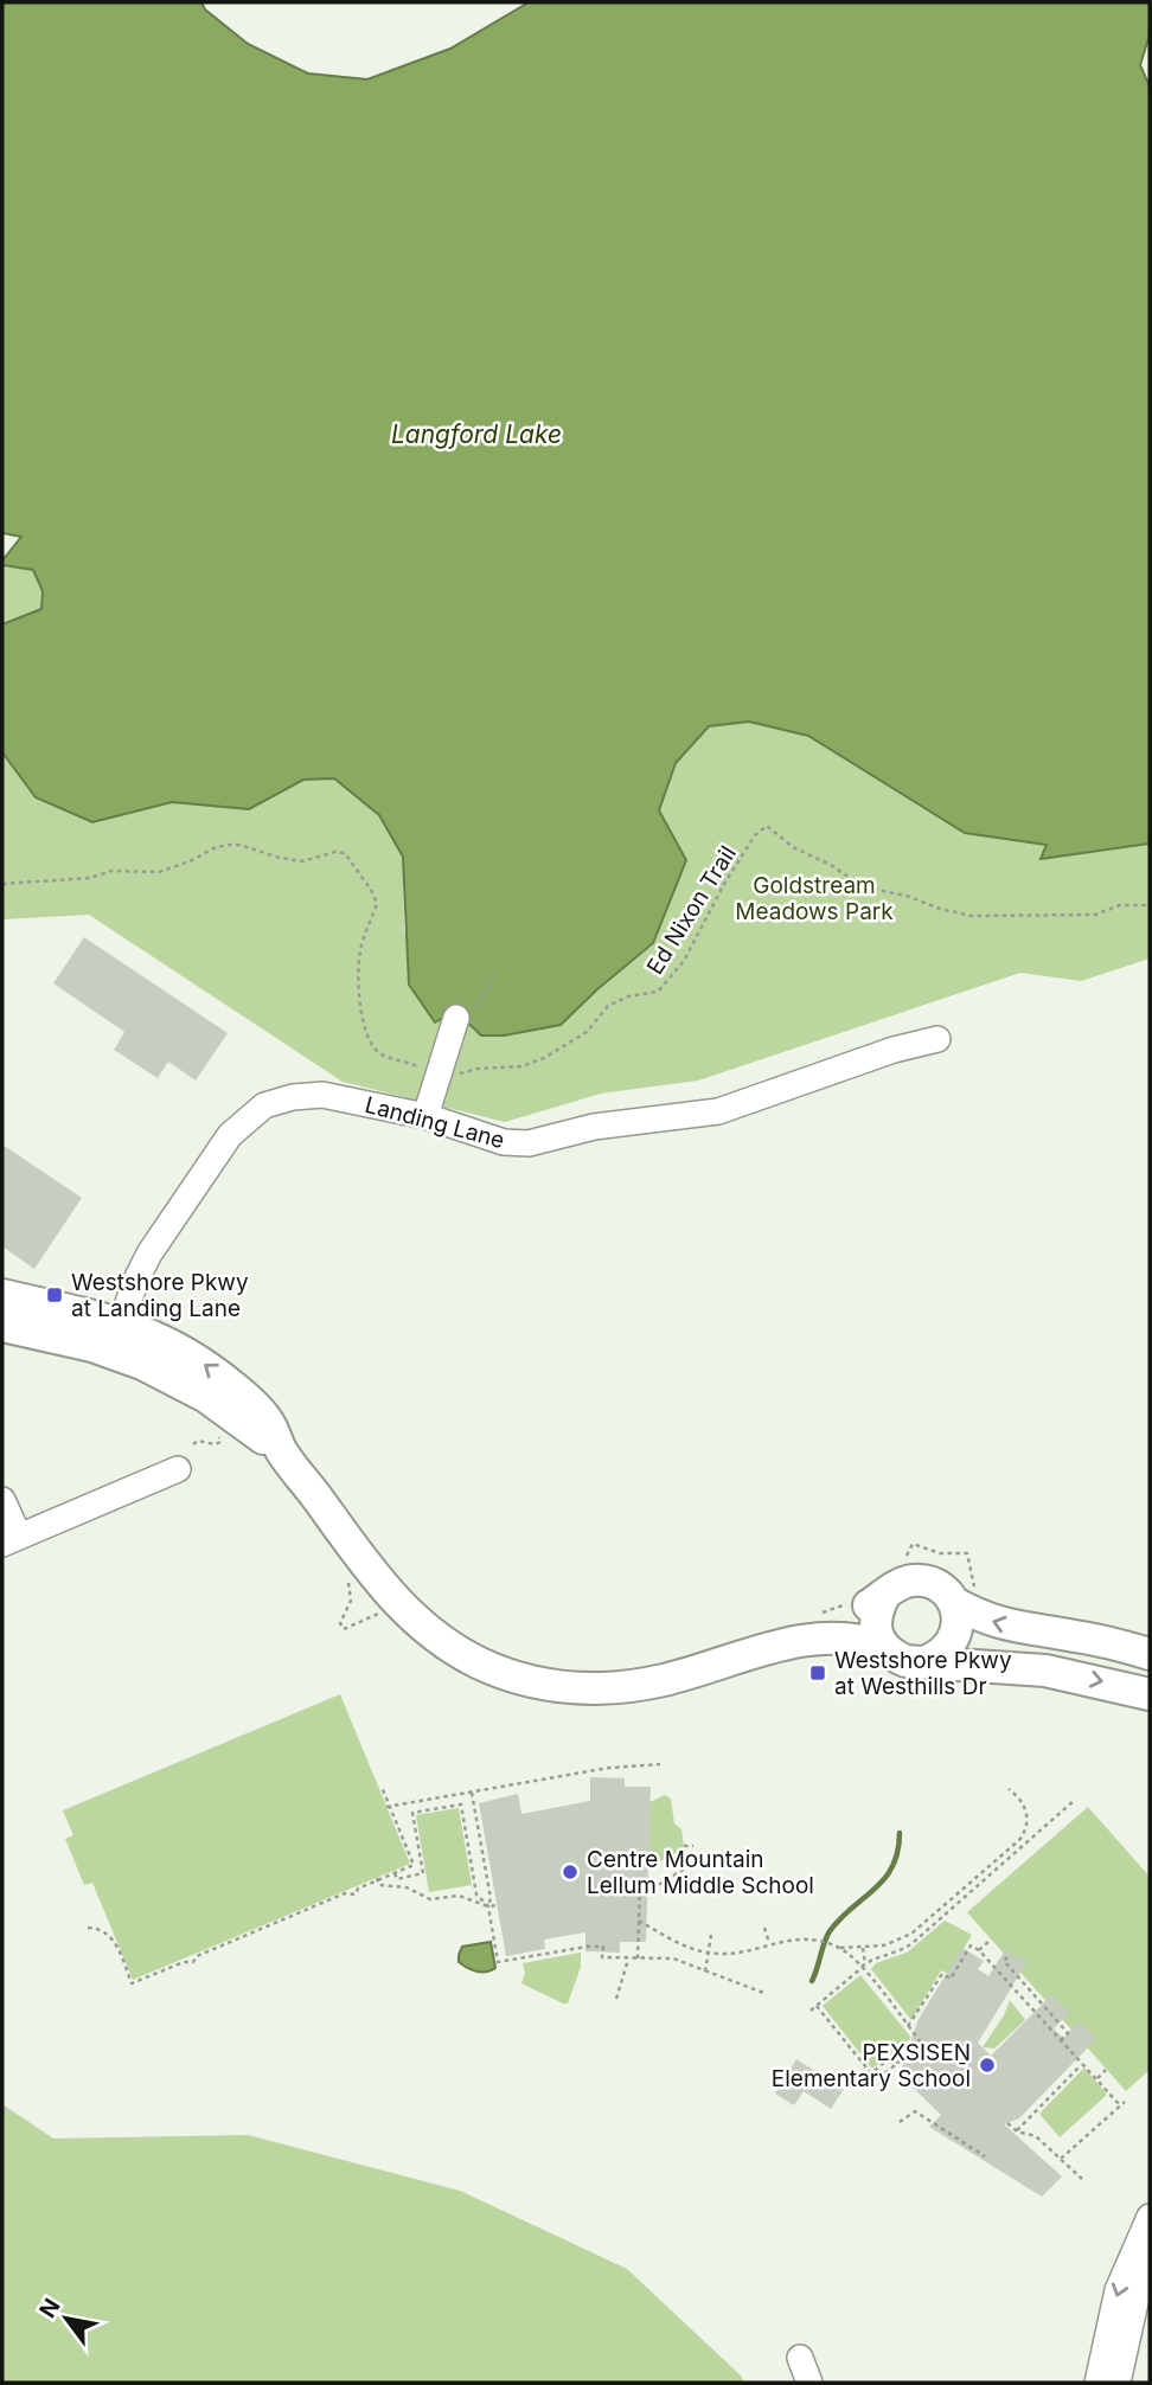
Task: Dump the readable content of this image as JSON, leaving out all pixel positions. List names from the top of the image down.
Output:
{
  "streets": {
    "street": ["Landing Lane"],
    "path": ["Ed Nixon Trail"]
  },
  "water": ["Langford Lake"],
  "parks": ["Goldstream Meadows Park"],
  "places": {
    "transit": ["Westshore Pkwy at Landing Lane", "Westshore Pkwy at Westhills Dr"],
    "other": ["Centre Mountain Lellum Middle School", "PEXSISEṈ Elementary School"]
  },
  "north": "top left"
}
